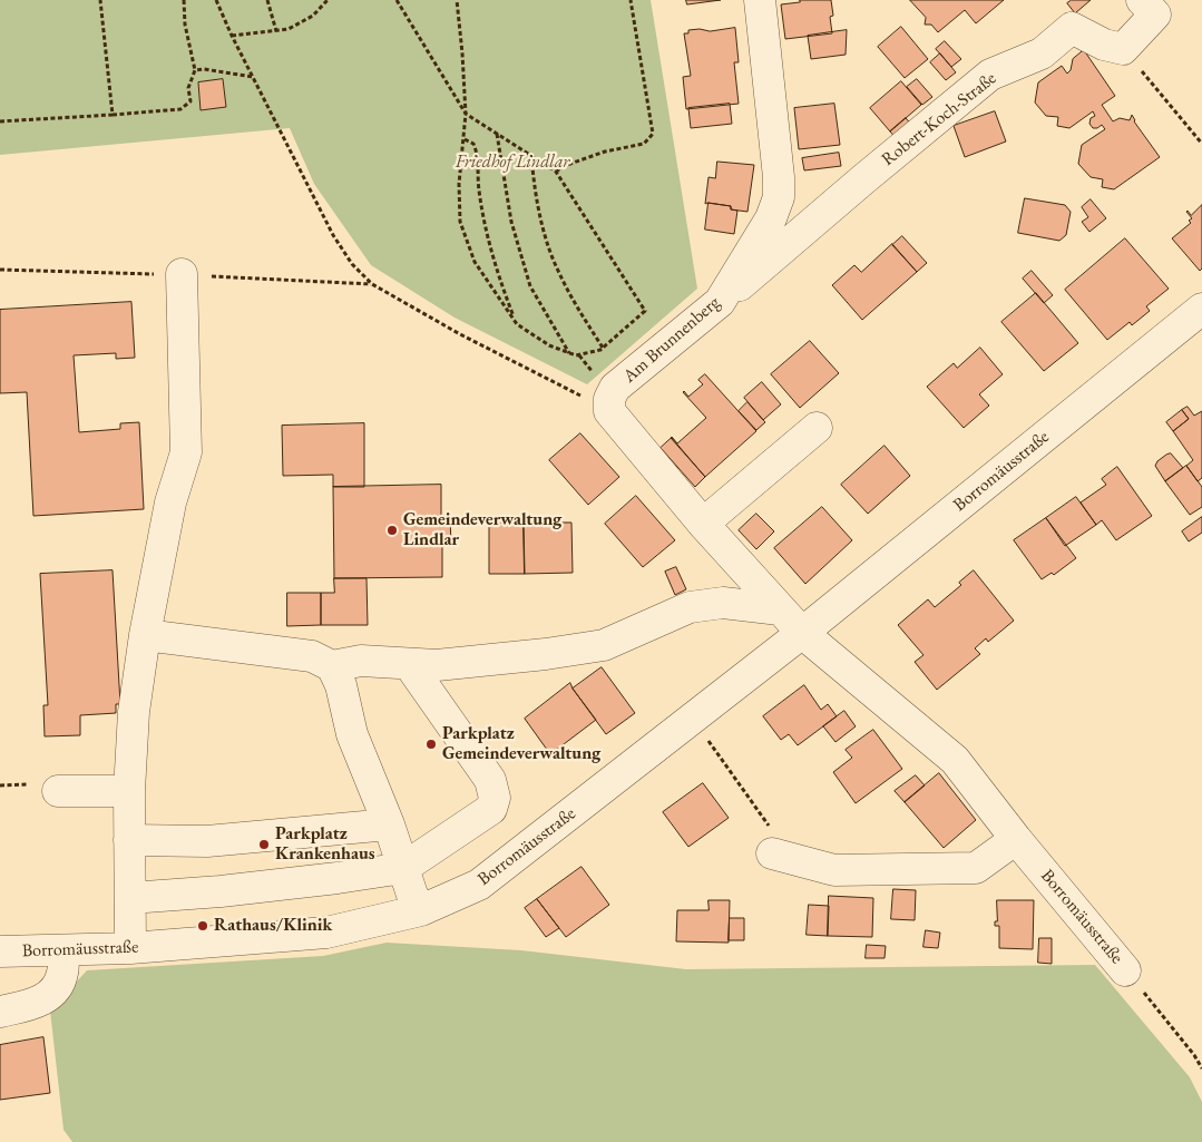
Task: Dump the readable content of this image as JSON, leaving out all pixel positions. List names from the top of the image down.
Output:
{
  "streets": {
    "street": ["Robert-Koch-Straße", "Am Brunnenberg", "Borromäusstraße"]
  },
  "crossings": [
    ["Robert-Koch-Straße", "Am Brunnenberg"]
  ],
  "parks": ["Friedhof Lindlar"],
  "places": [
    "Gemeindeverwaltung Lindlar",
    "Parkplatz Gemeindeverwaltung",
    "Parkplatz Krankenhaus",
    "Rathaus/Klinik"
  ]
}
